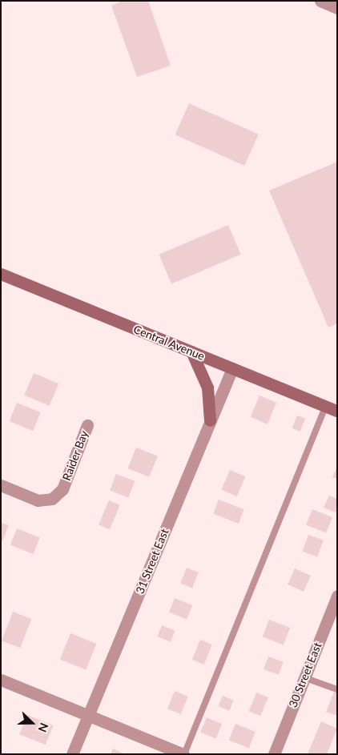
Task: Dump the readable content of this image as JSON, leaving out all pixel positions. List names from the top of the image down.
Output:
{
  "streets": {
    "street": [
      "Central Avenue",
      "Raider Bay",
      "31 Street East",
      "30 Street East"
    ]
  },
  "crossings": [
    ["Central Avenue", "31 Street East"]
  ],
  "north": "right"
}
